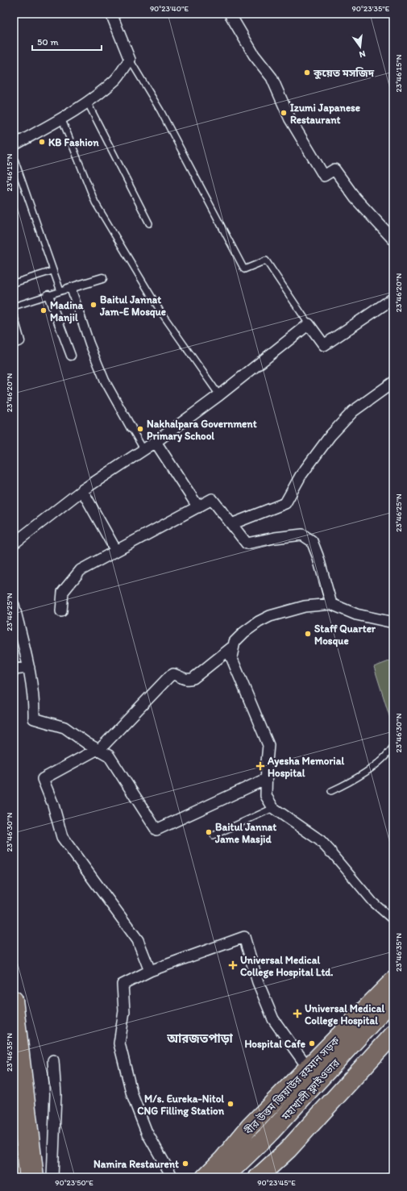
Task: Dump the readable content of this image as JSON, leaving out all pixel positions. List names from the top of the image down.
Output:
{
  "streets": {
    "highway": ["বীর উত্তম জিয়াউর রহমান সড়ক", "মহাখালী ফ্লাইওভার"]
  },
  "districts": ["আরজতপাড়া"],
  "places": {
    "other": [
      "কুয়েত মসজিদ",
      "Izumi Japanese Restaurant",
      "KB Fashion",
      "Baitul Jannat Jam-E Mosque",
      "Madina Manjil",
      "Nakhalpara Government Primary School",
      "Staff Quarter Mosque",
      "Baitul Jannat Jame Masjid",
      "Hospital Cafe",
      "M/s. Eureka-Nitol CNG Filling Station",
      "Namira Restaurent"
    ],
    "health": ["Ayesha Memorial Hospital", "Universal Medical College Hospital Ltd.", "Universal Medical College Hospital"]
  },
  "scale_bar": "50 m",
  "north": "bottom",
  "coordinates": [
    "90°23'40\"E",
    "90°23'35\"E",
    "23°46'15\"N",
    "23°46'20\"N",
    "23°46'25\"N",
    "23°46'30\"N",
    "23°46'35\"N",
    "90°23'50\"E",
    "90°23'45\"E"
  ]
}
